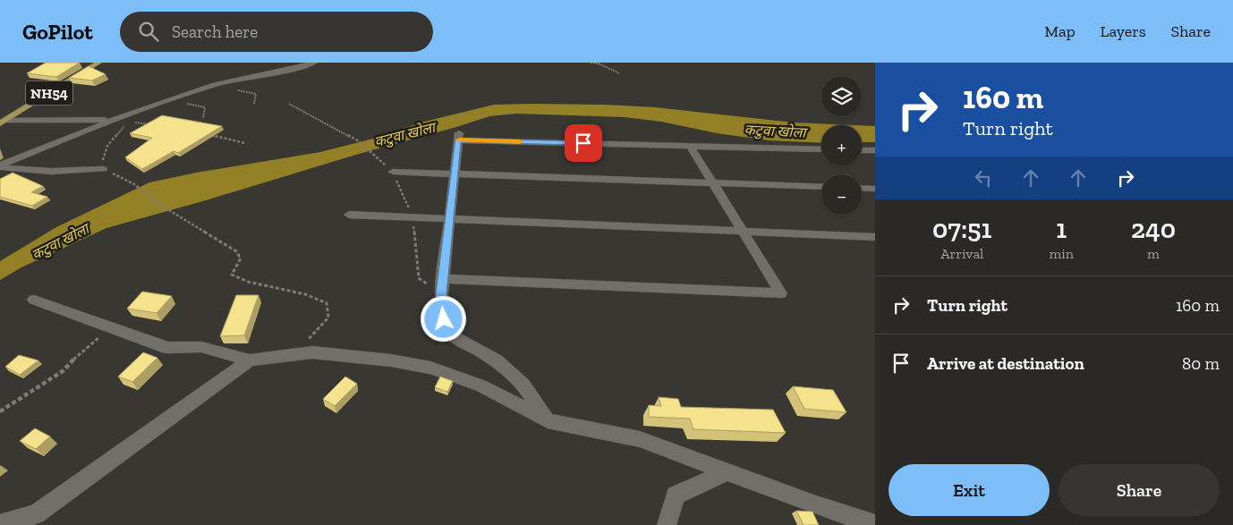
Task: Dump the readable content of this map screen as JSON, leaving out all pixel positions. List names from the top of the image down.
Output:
{
  "streets": {
    "main road": ["NH54"]
  },
  "water": ["कटुवा खोला"],
  "page": {
    "header": "GoPilot",
    "search": "Search here",
    "nav": ["Map", "Layers", "Share"],
    "turn": ["160 m", "Turn right"],
    "map_buttons": ["+", "−"],
    "eta": [
      "07:51",
      "Arrival",
      "1",
      "min",
      "240",
      "m"
    ],
    "list": [
      {
        "name": "Turn right",
        "value": "160 m"
      },
      {
        "name": "Arrive at destination",
        "value": "80 m"
      }
    ],
    "buttons": ["Exit", "Share"]
  }
}
